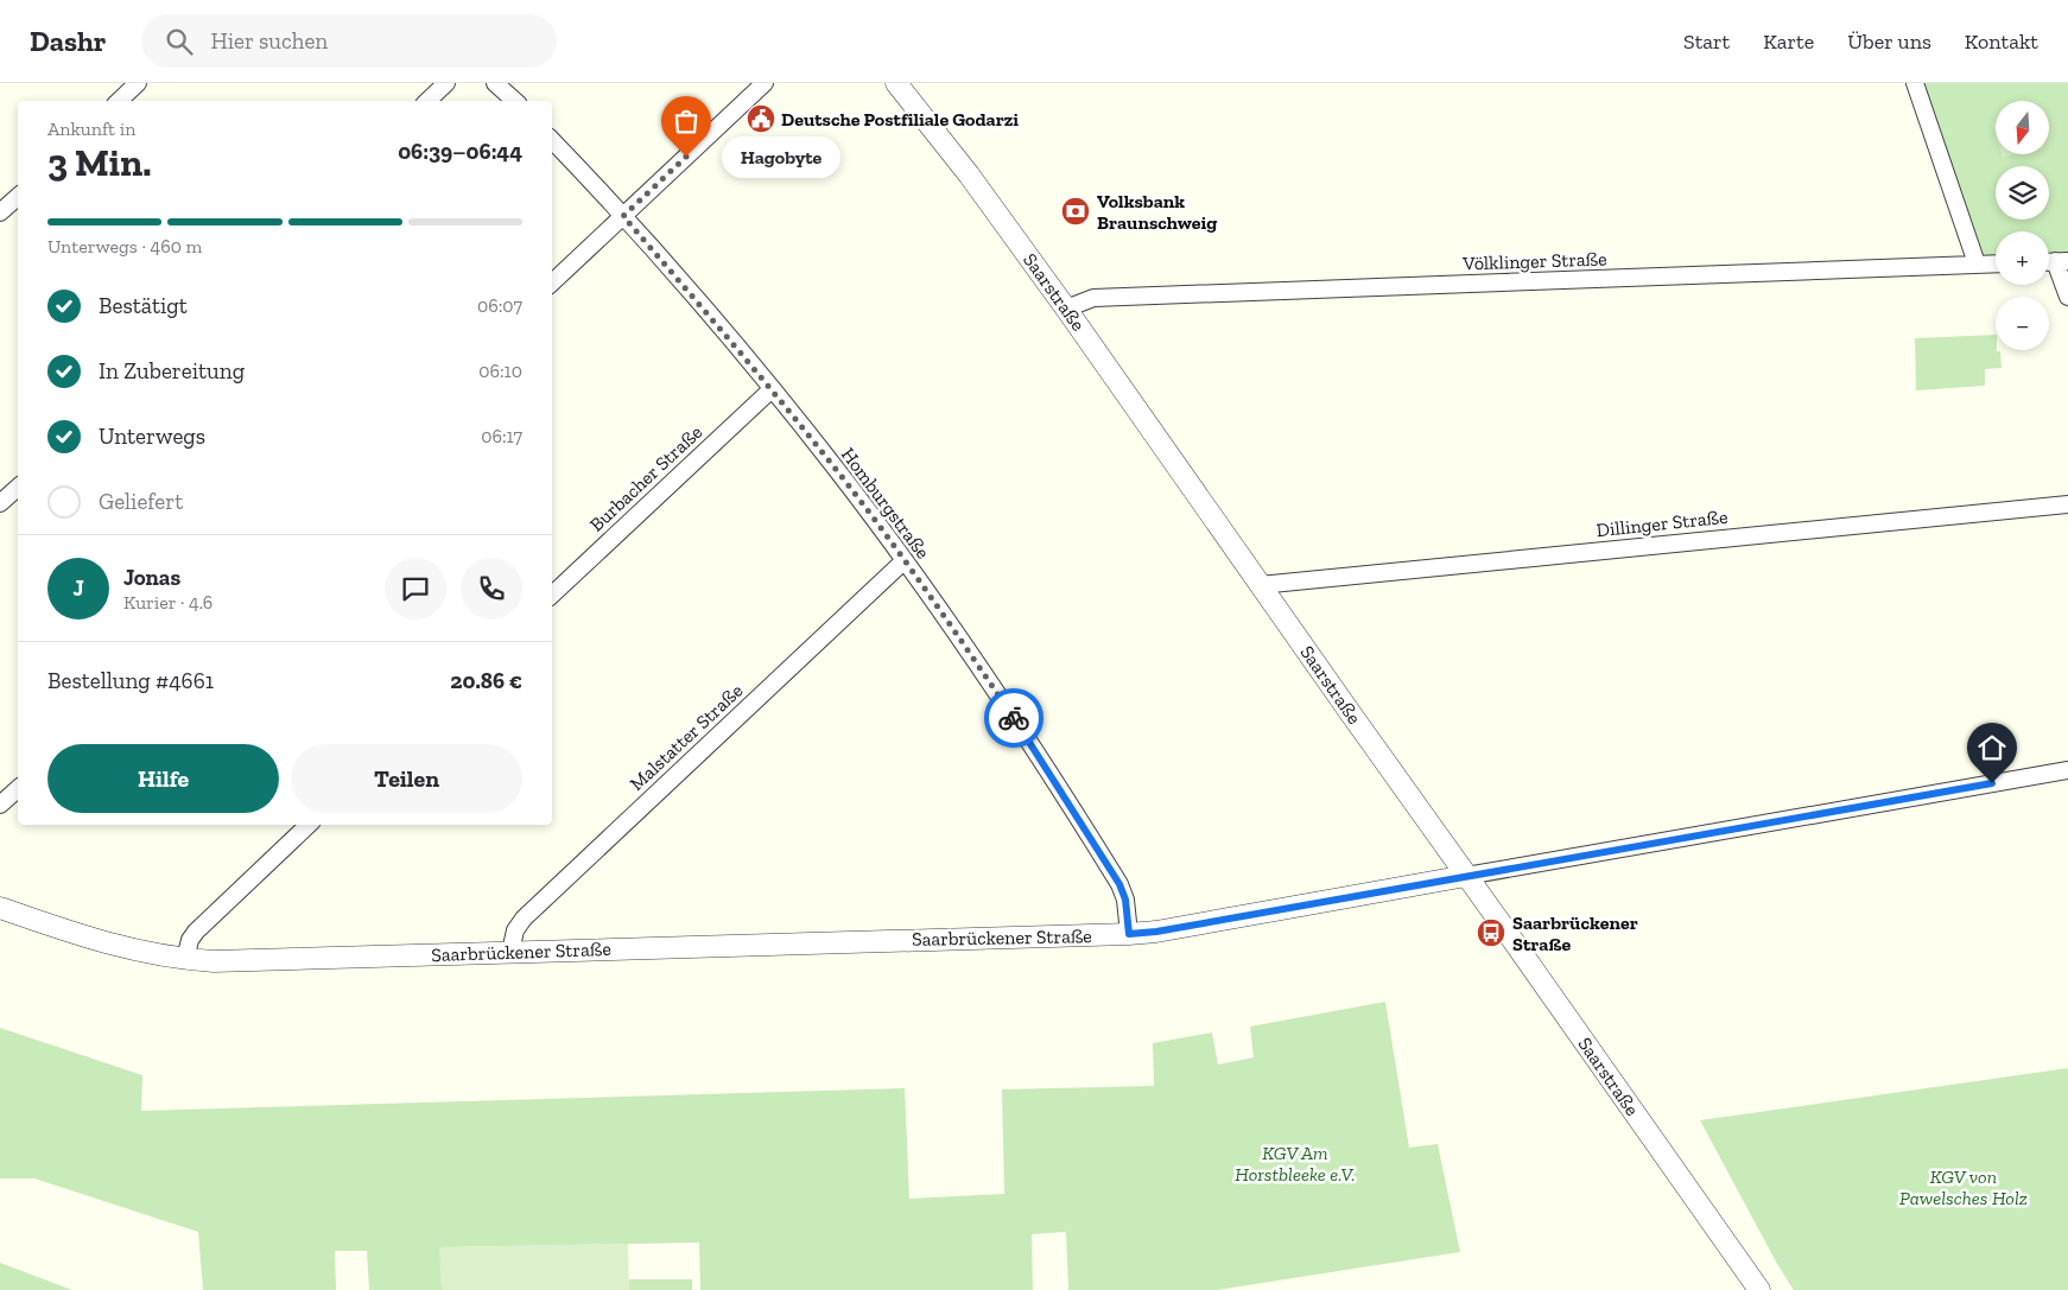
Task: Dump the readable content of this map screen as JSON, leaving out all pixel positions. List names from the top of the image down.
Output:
{
  "streets": {
    "street": [
      "Völklinger Straße",
      "Saarstraße",
      "Burbacher Straße",
      "Homburgstraße",
      "Dillinger Straße",
      "Malstatter Straße",
      "Saarbrückener Straße"
    ]
  },
  "crossings": [
    ["Völklinger Straße", "Saarstraße"],
    ["Saarstraße", "Dillinger Straße"],
    ["Saarstraße", "Saarbrückener Straße"],
    ["Burbacher Straße", "Homburgstraße"],
    ["Homburgstraße", "Malstatter Straße"],
    ["Homburgstraße", "Saarbrückener Straße"],
    ["Malstatter Straße", "Saarbrückener Straße"]
  ],
  "parks": ["KGV Am Horstbleeke e.V.", "KGV von Pawelsches Holz"],
  "places": {
    "public building": ["Deutsche Postfiliale Godarzi"],
    "other": ["Hagobyte"],
    "bank": ["Volksbank Braunschweig"],
    "bus stop": ["Saarbrückener Straße"]
  },
  "north": "bottom",
  "page": {
    "header": "Dashr",
    "search": "Hier suchen",
    "nav": [
      "Start",
      "Karte",
      "Über uns",
      "Kontakt"
    ],
    "map_buttons": ["+", "−"],
    "heading": ["3 Min.", "Ankunft in", "06:39–06:44"],
    "panel": [
      "Jonas",
      "Kurier · 4.6",
      "Bestellung #4661",
      "20.86 €"
    ],
    "bubble": "Hagobyte",
    "bar": "Unterwegs · 460 m",
    "list": [
      ["Bestätigt", "06:07"],
      ["In Zubereitung", "06:10"],
      ["Unterwegs", "06:17"],
      "Geliefert"
    ],
    "round": "J",
    "buttons": ["Hilfe", "Teilen"]
  }
}
